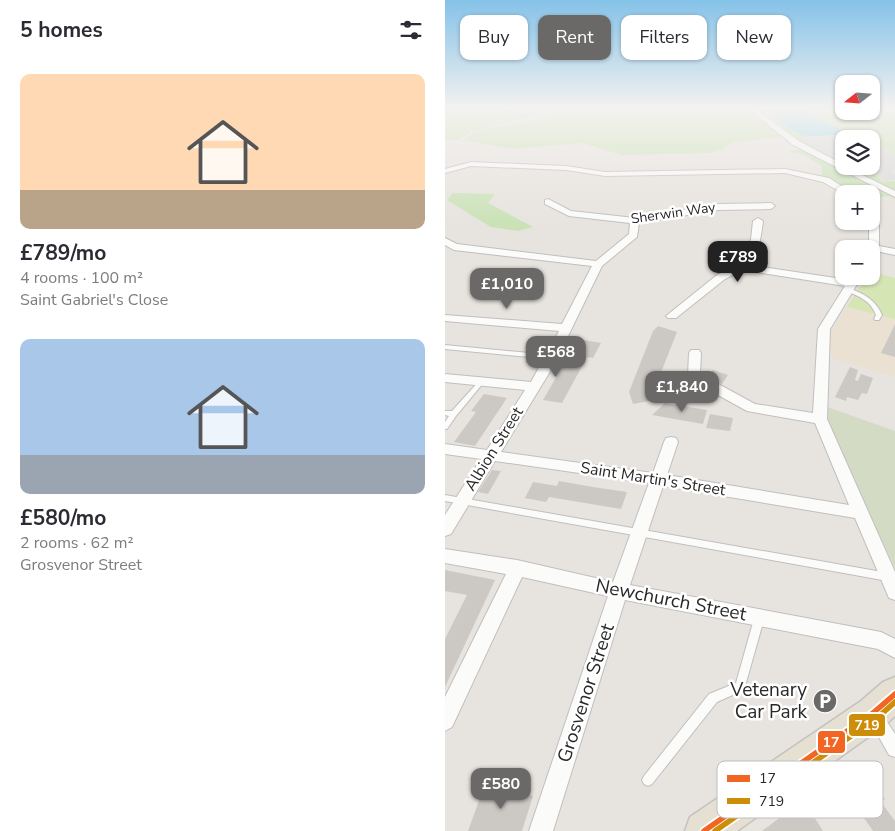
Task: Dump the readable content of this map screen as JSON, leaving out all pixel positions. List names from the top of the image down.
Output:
{
  "streets": {
    "street": [
      "Sherwin Way",
      "Albion Street",
      "Saint Martin's Street",
      "Newchurch Street",
      "Grosvenor Street"
    ]
  },
  "crossings": [
    ["Sherwin Way", "Albion Street"],
    ["Albion Street", "Saint Martin's Street"],
    ["Saint Martin's Street", "Grosvenor Street"],
    ["Newchurch Street", "Grosvenor Street"]
  ],
  "places": {
    "parking": ["Vetenary Car Park"]
  },
  "lines": ["transit line 17", "transit line 719"],
  "legend": ["17", "719"],
  "north": "left",
  "page": {
    "heading": "5 homes",
    "chip": [
      "Buy",
      "Rent",
      "Filters",
      "New"
    ],
    "list": [
      {
        "name": "£789/mo",
        "note": "4 rooms · 100 m² · Saint Gabriel's Close"
      },
      {
        "name": "£580/mo",
        "note": "2 rooms · 62 m² · Grosvenor Street"
      }
    ],
    "map_buttons": ["+", "−"],
    "price": [
      "£789",
      "£1,010",
      "£568",
      "£1,840",
      "£580"
    ]
  }
}
